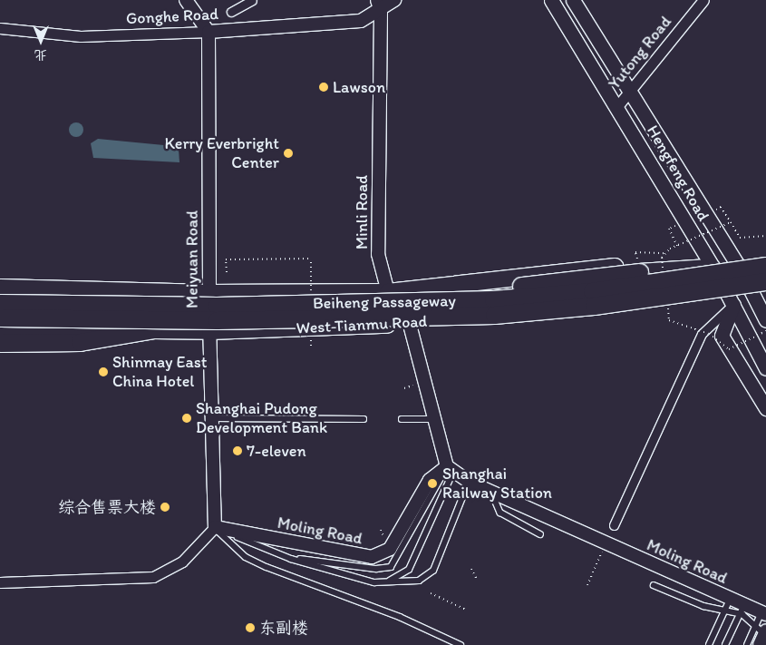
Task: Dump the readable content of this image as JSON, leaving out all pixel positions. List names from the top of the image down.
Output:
{
  "streets": {
    "highway": ["Beiheng Passageway"],
    "main road": ["Hengfeng Road", "West Tianmu Road"],
    "street": [
      "Gonghe Road",
      "Yutong Road",
      "Minli Road",
      "Meiyuan Road",
      "Moling Road"
    ]
  },
  "crossings": [
    ["Gonghe Road", "Minli Road"],
    ["Gonghe Road", "Meiyuan Road"],
    ["Yutong Road", "Hengfeng Road"],
    ["Hengfeng Road", "West Tianmu Road"],
    ["Minli Road", "West Tianmu Road"],
    ["Minli Road", "Moling Road"],
    ["Meiyuan Road", "West Tianmu Road"],
    ["Meiyuan Road", "Moling Road"],
    ["Beiheng Passageway", "West Tianmu Road"]
  ],
  "places": [
    "Lawson",
    "Kerry Everbright Center",
    "Shinmay East China Hotel",
    "Shanghai Pudong Development Bank",
    "7-eleven",
    "Shanghai Railway Station",
    "综合售票大楼",
    "东副楼"
  ],
  "north": "bottom"
}
